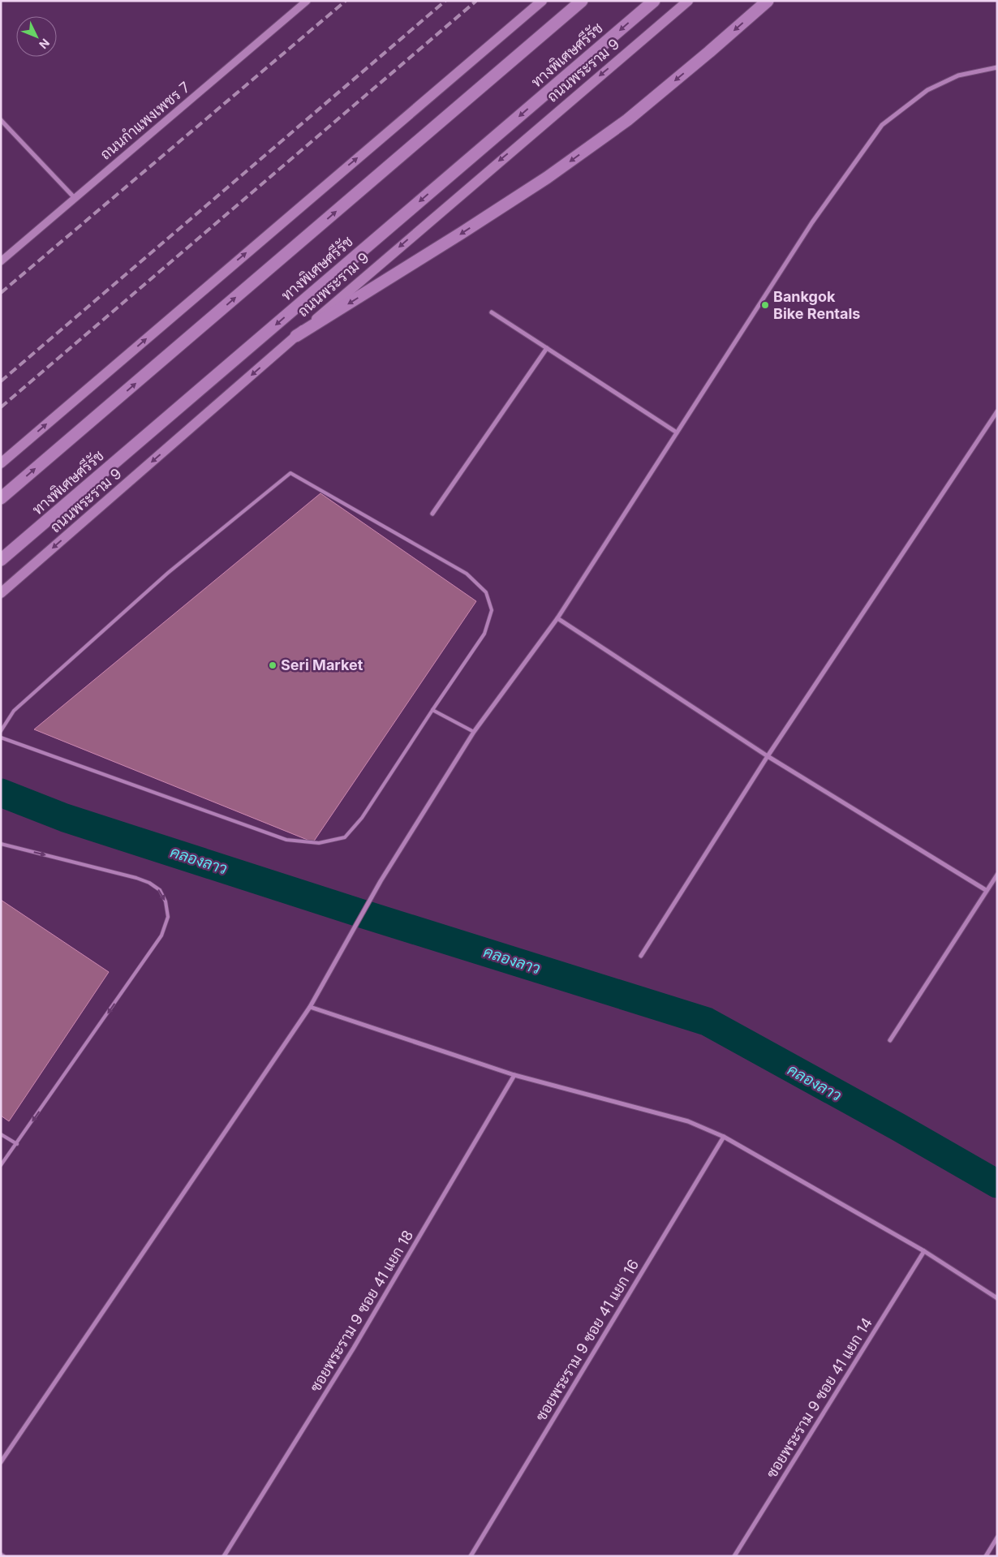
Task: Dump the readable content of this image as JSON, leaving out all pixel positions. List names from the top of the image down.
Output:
{
  "streets": {
    "highway": ["ทางพิเศษศรีรัช"],
    "main road": ["ถนนพระราม 9"],
    "street": [
      "ถนนกำแพงเพชร 7",
      "ซอยพระราม 9 ซอย 41 แยก 18",
      "ซอยพระราม 9 ซอย 41 แยก 16",
      "ซอยพระราม 9 ซอย 41 แยก 14"
    ]
  },
  "one_way": ["ถนนพระราม 9"],
  "water": ["คลองลาว"],
  "places": ["Bankgok Bike Rentals", "Seri Market"],
  "north": "bottom right"
}
